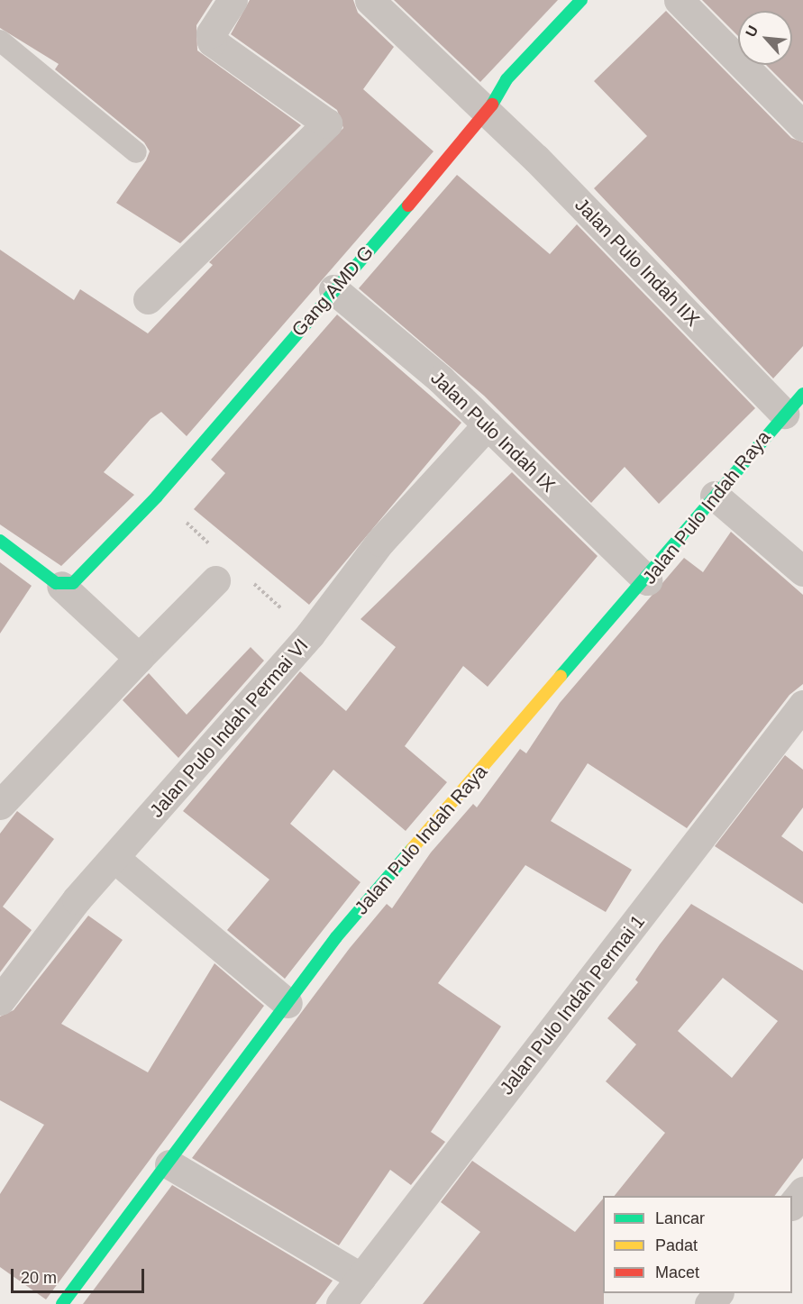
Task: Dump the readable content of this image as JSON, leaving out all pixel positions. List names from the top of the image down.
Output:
{
  "streets": {
    "street": [
      "Jalan Pulo Indah IIX",
      "Gang AMD G",
      "Jalan Pulo Indah IX",
      "Jalan Pulo Indah Raya",
      "Jalan Pulo Indah Permai VI",
      "Jalan Pulo Indah Permai 1"
    ]
  },
  "crossings": [
    ["Jalan Pulo Indah IIX", "Gang AMD G"],
    ["Jalan Pulo Indah IIX", "Jalan Pulo Indah Raya"],
    ["Gang AMD G", "Jalan Pulo Indah IX"],
    ["Jalan Pulo Indah IX", "Jalan Pulo Indah Raya"],
    ["Jalan Pulo Indah IX", "Jalan Pulo Indah Permai VI"]
  ],
  "legend": ["Lancar", "Padat", "Macet"],
  "scale_bar": "20 m",
  "north": "top left"
}
